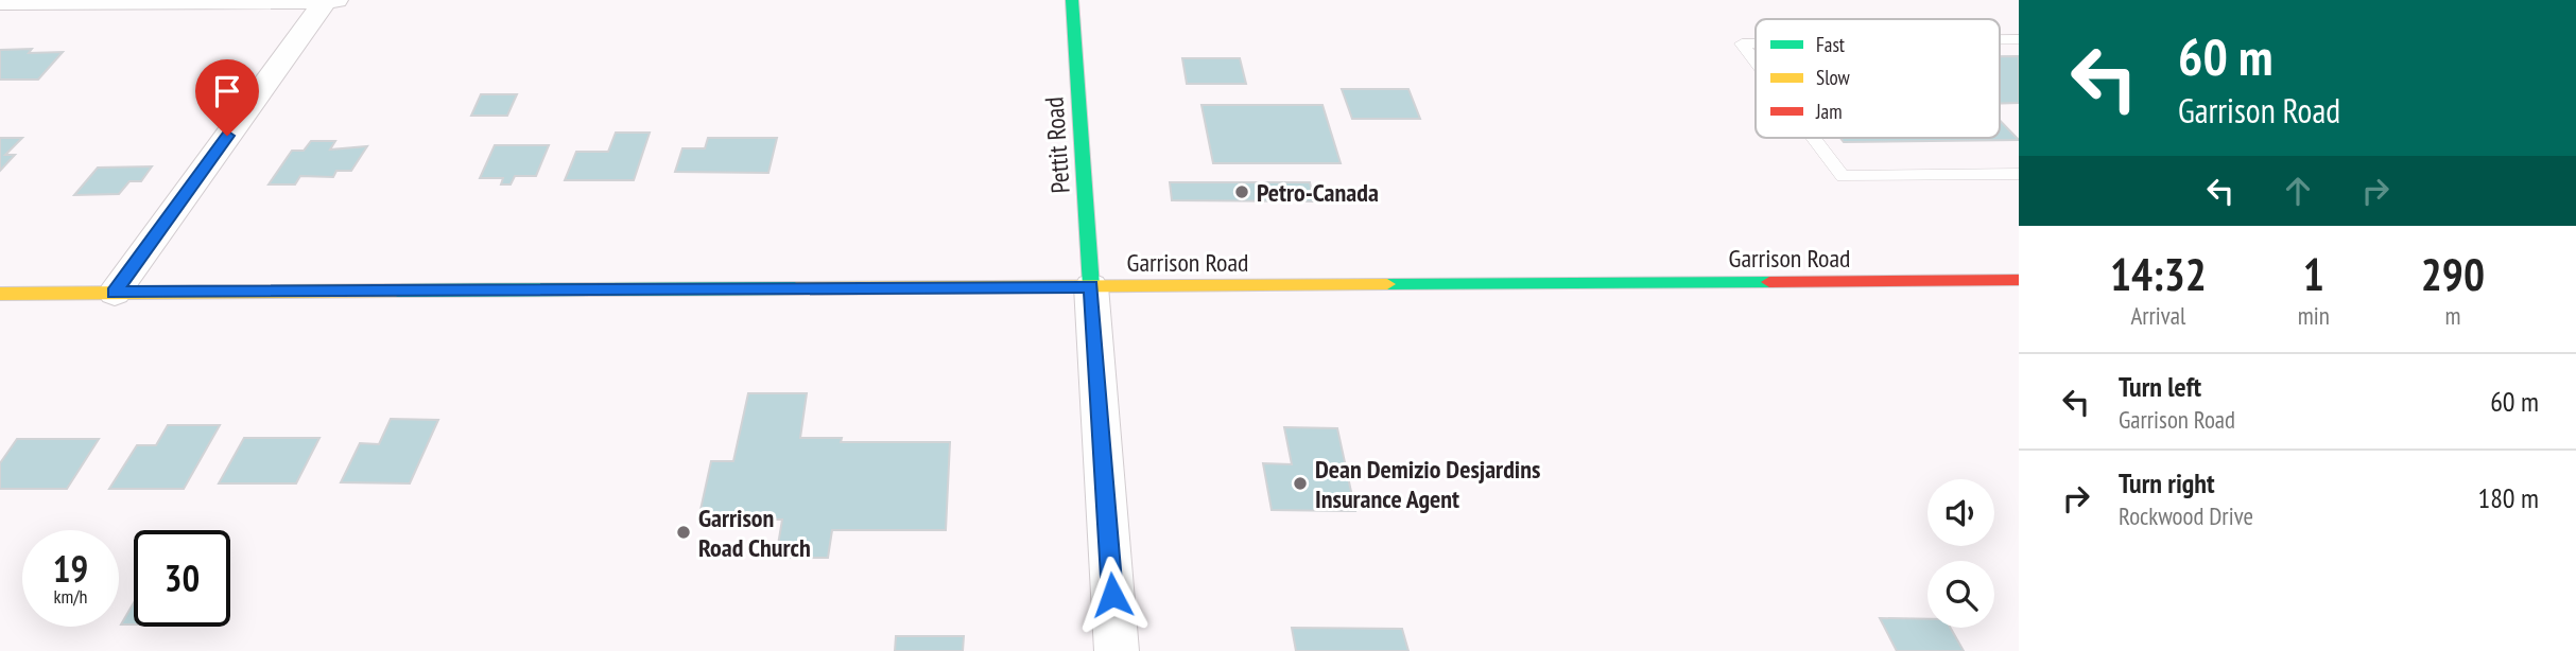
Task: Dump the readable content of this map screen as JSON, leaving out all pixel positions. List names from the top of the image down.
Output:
{
  "streets": {
    "main road": ["Pettit Road", "Garrison Road"]
  },
  "crossings": [
    ["Pettit Road", "Garrison Road"]
  ],
  "places": ["Petro-Canada", "Dean Demizio Desjardins Insurance Agent", "Garrison Road Church"],
  "legend": ["Fast", "Slow", "Jam"],
  "page": {
    "turn": ["60 m", "Garrison Road"],
    "eta": [
      "14:32",
      "Arrival",
      "1",
      "min",
      "290",
      "m"
    ],
    "list": [
      {
        "name": "Turn left",
        "note": "Garrison Road",
        "value": "60 m"
      },
      {
        "name": "Turn right",
        "note": "Rockwood Drive",
        "value": "180 m"
      }
    ],
    "speed": "19 km/h",
    "limit": "30"
  }
}
